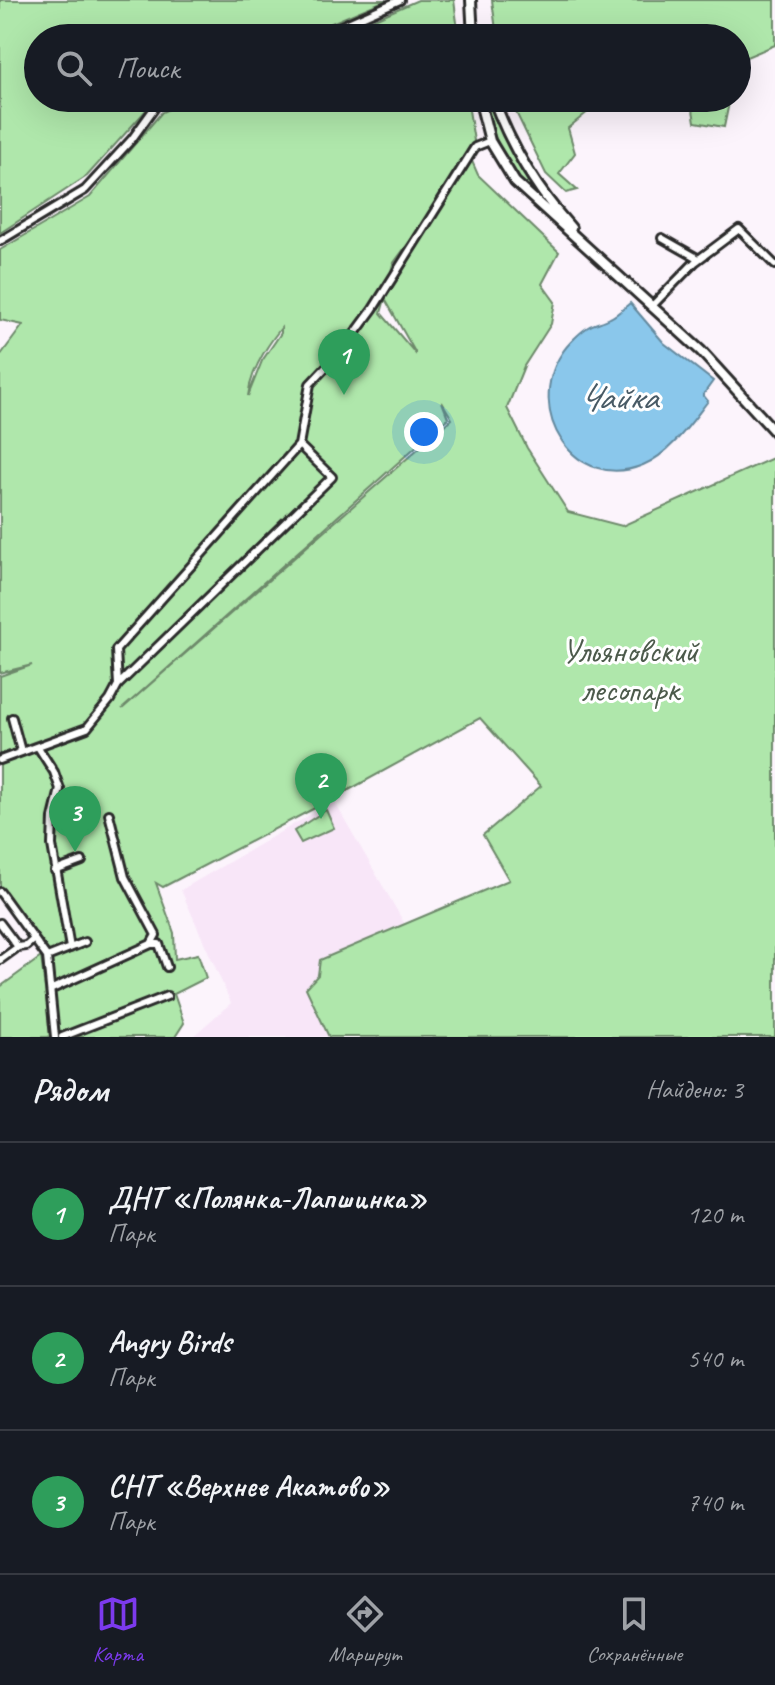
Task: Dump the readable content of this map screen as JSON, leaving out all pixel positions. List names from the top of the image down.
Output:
{
  "water": ["Чайка"],
  "parks": ["Ульяновский лесопарк"],
  "page": {
    "search": "Поиск",
    "pins": ["1", "2", "3"],
    "heading": ["Рядом", "Найдено: 3"],
    "list": [
      {
        "mark": "1",
        "name": "ДНТ «Полянка-Лапшинка»",
        "note": "Парк",
        "value": "120 m"
      },
      {
        "mark": "2",
        "name": "Angry Birds",
        "note": "Парк",
        "value": "540 m"
      },
      {
        "mark": "3",
        "name": "СНТ «Верхнее Акатово»",
        "note": "Парк",
        "value": "740 m"
      }
    ],
    "nav": ["Карта", "Маршрут", "Сохранённые"]
  }
}
